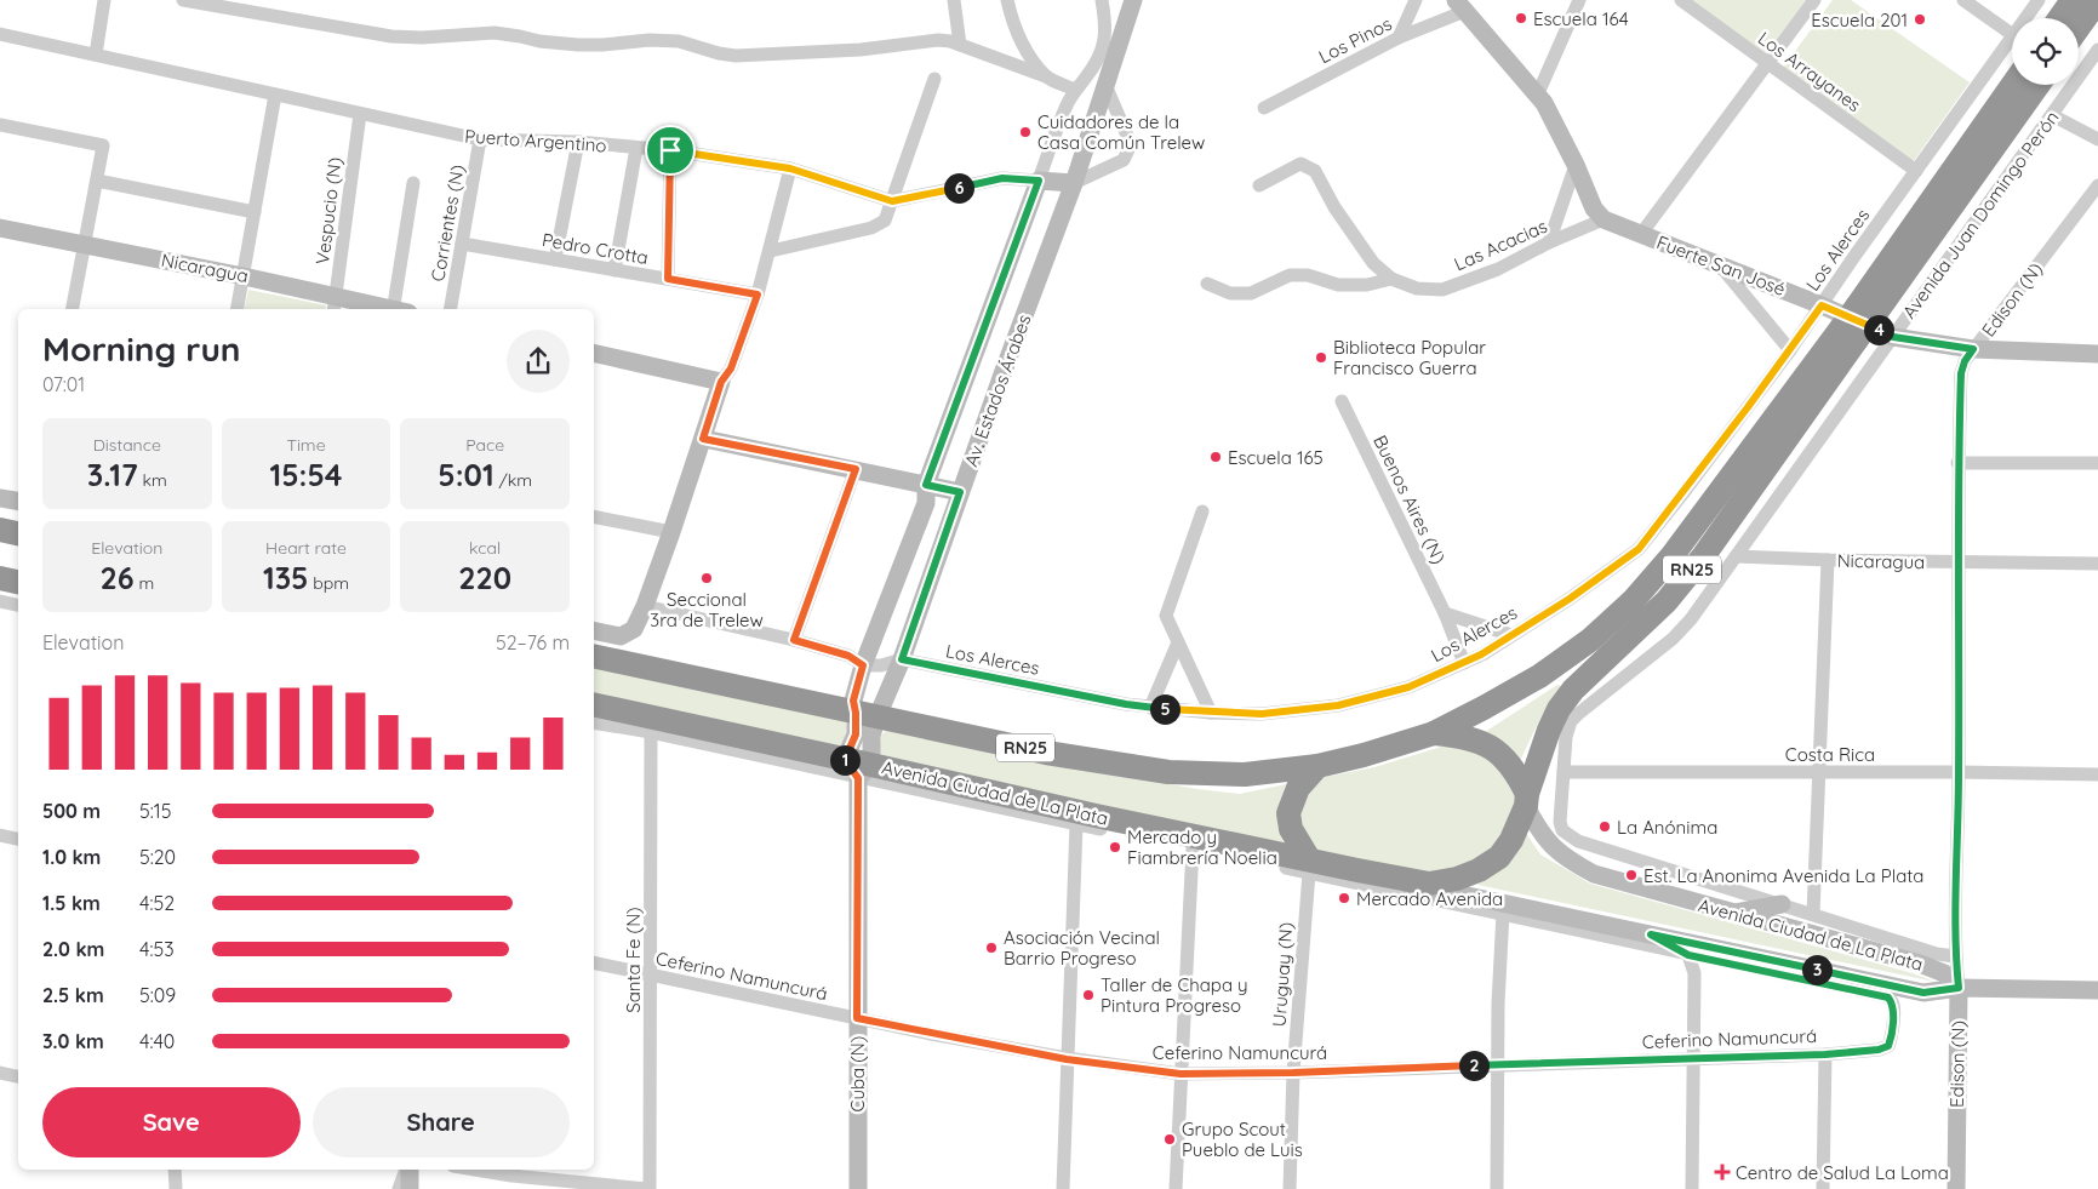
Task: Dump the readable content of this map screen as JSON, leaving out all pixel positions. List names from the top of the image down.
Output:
{
  "streets": {
    "highway": ["Avenida Juan Domingo Perón", "RN25", "Avenida Ciudad de La Plata"],
    "street": [
      "Los Pinos",
      "Los Arrayanes",
      "Puerto Argentino",
      "Vespucio (N)",
      "Corrientes (N)",
      "Las Acacias",
      "Pedro Crotta",
      "Los Alerces",
      "Fuerte San José",
      "Nicaragua",
      "Edison (N)",
      "Av. Estados Árabes",
      "Buenos Aires (N)",
      "Costa Rica",
      "Santa Fe (N)",
      "Uruguay (N)",
      "Ceferino Namuncurá",
      "Cuba (N)"
    ]
  },
  "crossings": [
    ["Los Arrayanes", "Los Alerces"],
    ["Puerto Argentino", "Vespucio (N)"],
    ["Puerto Argentino", "Corrientes (N)"],
    ["Puerto Argentino", "Av. Estados Árabes"],
    ["Vespucio (N)", "Nicaragua"],
    ["Avenida Juan Domingo Perón", "Fuerte San José"],
    ["Avenida Juan Domingo Perón", "Nicaragua"],
    ["Avenida Juan Domingo Perón", "RN25"],
    ["Avenida Juan Domingo Perón", "Costa Rica"],
    ["Avenida Juan Domingo Perón", "Avenida Ciudad de La Plata"],
    ["Avenida Juan Domingo Perón", "Uruguay (N)"],
    ["Corrientes (N)", "Pedro Crotta"],
    ["Las Acacias", "Fuerte San José"],
    ["Los Alerces", "Fuerte San José"],
    ["Los Alerces", "Av. Estados Árabes"],
    ["Los Alerces", "Buenos Aires (N)"],
    ["Fuerte San José", "Edison (N)"],
    ["Nicaragua", "Edison (N)"],
    ["Edison (N)", "Costa Rica"],
    ["Edison (N)", "Avenida Ciudad de La Plata"],
    ["Av. Estados Árabes", "RN25"],
    ["Av. Estados Árabes", "Avenida Ciudad de La Plata"],
    ["Av. Estados Árabes", "Cuba (N)"],
    ["RN25", "Avenida Ciudad de La Plata"],
    ["RN25", "Uruguay (N)"],
    ["Avenida Ciudad de La Plata", "Santa Fe (N)"],
    ["Avenida Ciudad de La Plata", "Uruguay (N)"],
    ["Avenida Ciudad de La Plata", "Ceferino Namuncurá"],
    ["Avenida Ciudad de La Plata", "Cuba (N)"],
    ["Santa Fe (N)", "Ceferino Namuncurá"],
    ["Uruguay (N)", "Ceferino Namuncurá"],
    ["Ceferino Namuncurá", "Cuba (N)"]
  ],
  "places": {
    "other": [
      "Escuela 164",
      "Escuela 201",
      "Cuidadores de la Casa Común Trelew",
      "Biblioteca Popular Francisco Guerra",
      "Escuela 165",
      "Seccional 3ra de Trelew",
      "La Anónima",
      "Mercado y Fiambrería Noelia",
      "Est. La Anonima Avenida La Plata",
      "Mercado Avenida",
      "Asociación Vecinal Barrio Progreso",
      "Taller de Chapa y Pintura Progreso",
      "Grupo Scout Pueblo de Luis"
    ],
    "health": ["Centro de Salud La Loma"]
  },
  "page": {
    "pins": [
      "6",
      "4",
      "5",
      "1",
      "3",
      "2"
    ],
    "heading": ["Morning run", "07:01"],
    "stats": [
      ["Distance", "3.17 km"],
      ["Time", "15:54"],
      ["Pace", "5:01 /km"],
      ["Elevation", "26 m"],
      ["Heart rate", "135 bpm"],
      ["kcal", "220"]
    ],
    "chart": ["Elevation", "52–76 m"],
    "list": [
      {
        "name": "500 m",
        "note": "5:15"
      },
      {
        "name": "1.0 km",
        "note": "5:20"
      },
      {
        "name": "1.5 km",
        "note": "4:52"
      },
      {
        "name": "2.0 km",
        "note": "4:53"
      },
      {
        "name": "2.5 km",
        "note": "5:09"
      },
      {
        "name": "3.0 km",
        "note": "4:40"
      }
    ],
    "buttons": ["Save", "Share"]
  }
}
